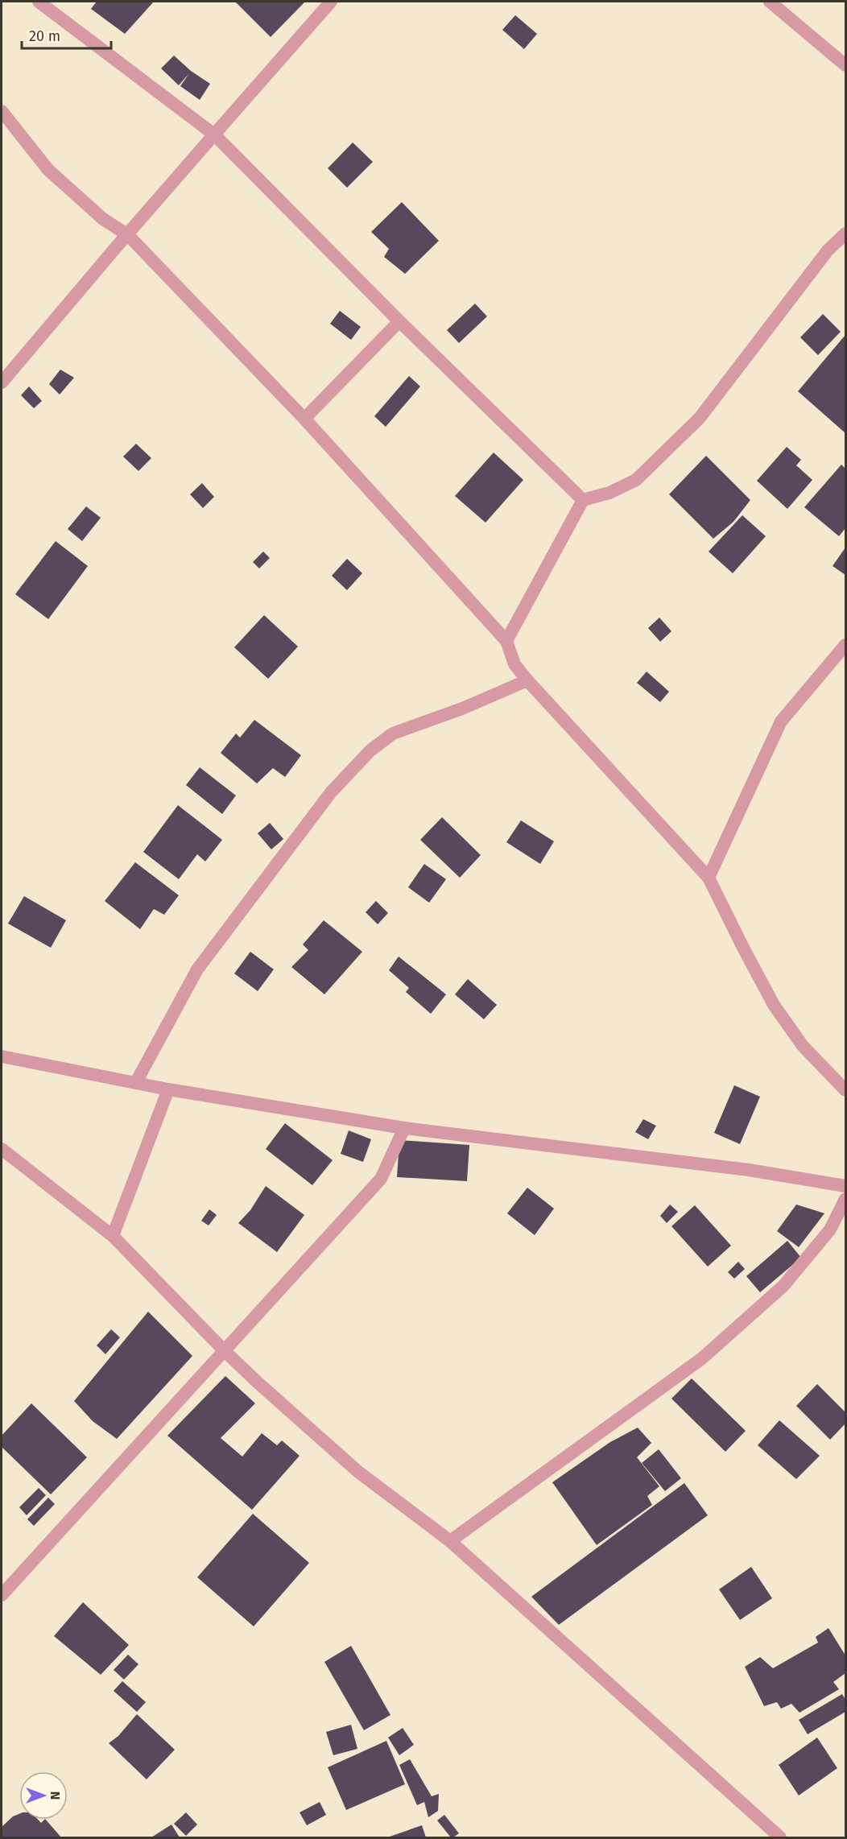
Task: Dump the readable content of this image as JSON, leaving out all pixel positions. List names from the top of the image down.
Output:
{
  "scale_bar": "20 m",
  "north": "right"
}
